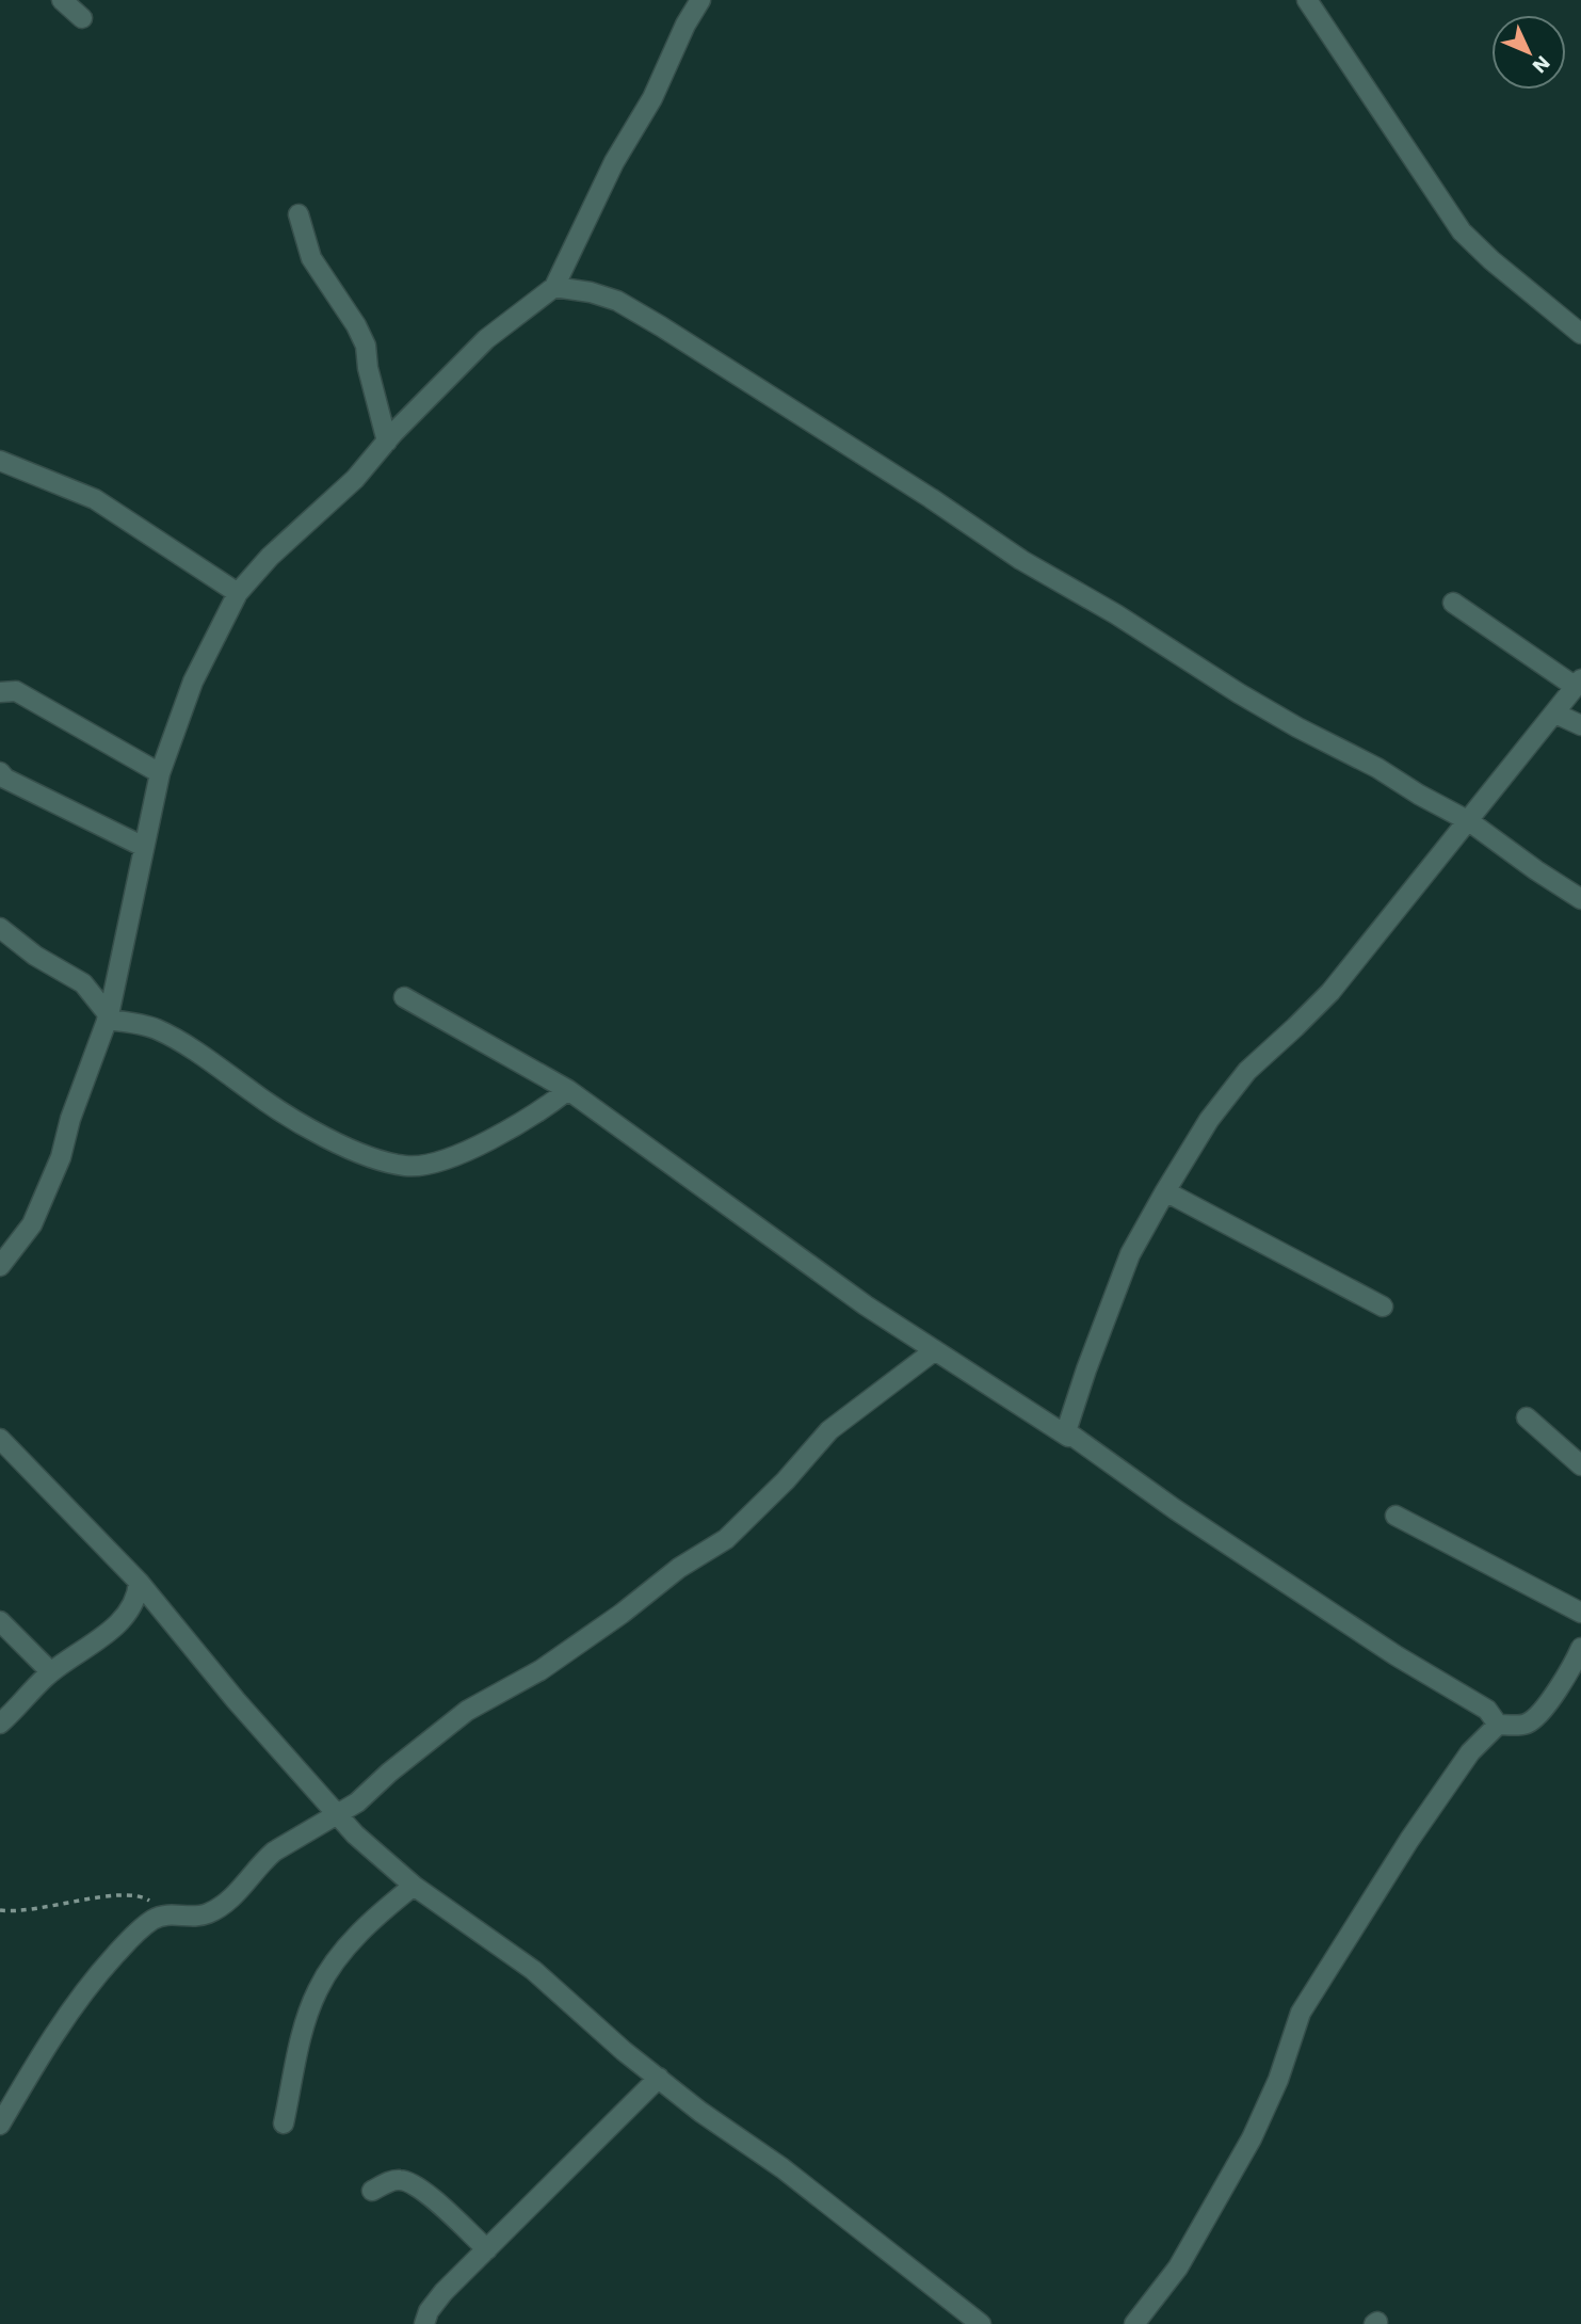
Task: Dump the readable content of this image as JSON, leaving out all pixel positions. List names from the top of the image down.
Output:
{
  "north": "bottom right"
}
